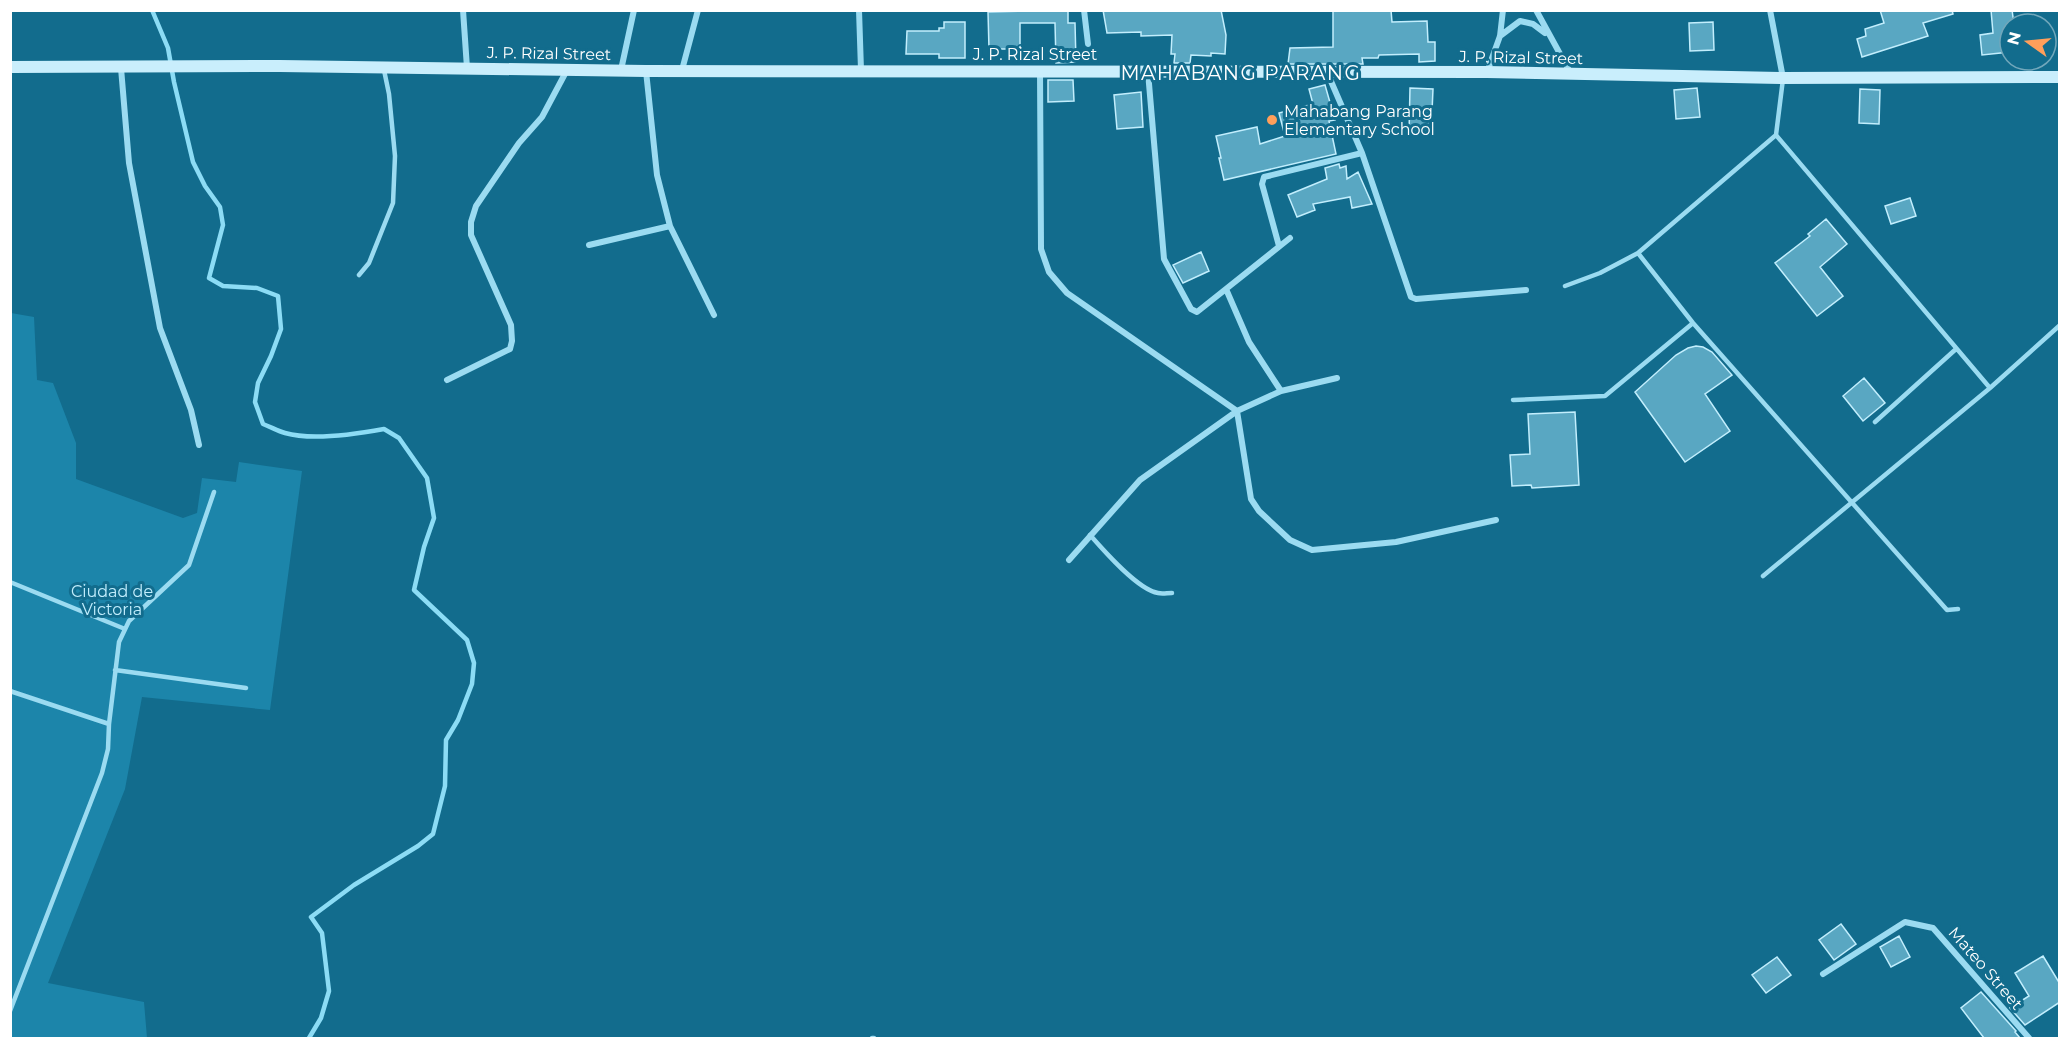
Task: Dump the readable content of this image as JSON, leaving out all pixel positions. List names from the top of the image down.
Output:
{
  "streets": {
    "main road": ["J. P. Rizal Street"],
    "street": ["Mateo Street"]
  },
  "districts": ["MAHABANG PARANG"],
  "parks": ["Ciudad de Victoria"],
  "places": ["Mahabang Parang Elementary School"],
  "north": "left"
}
